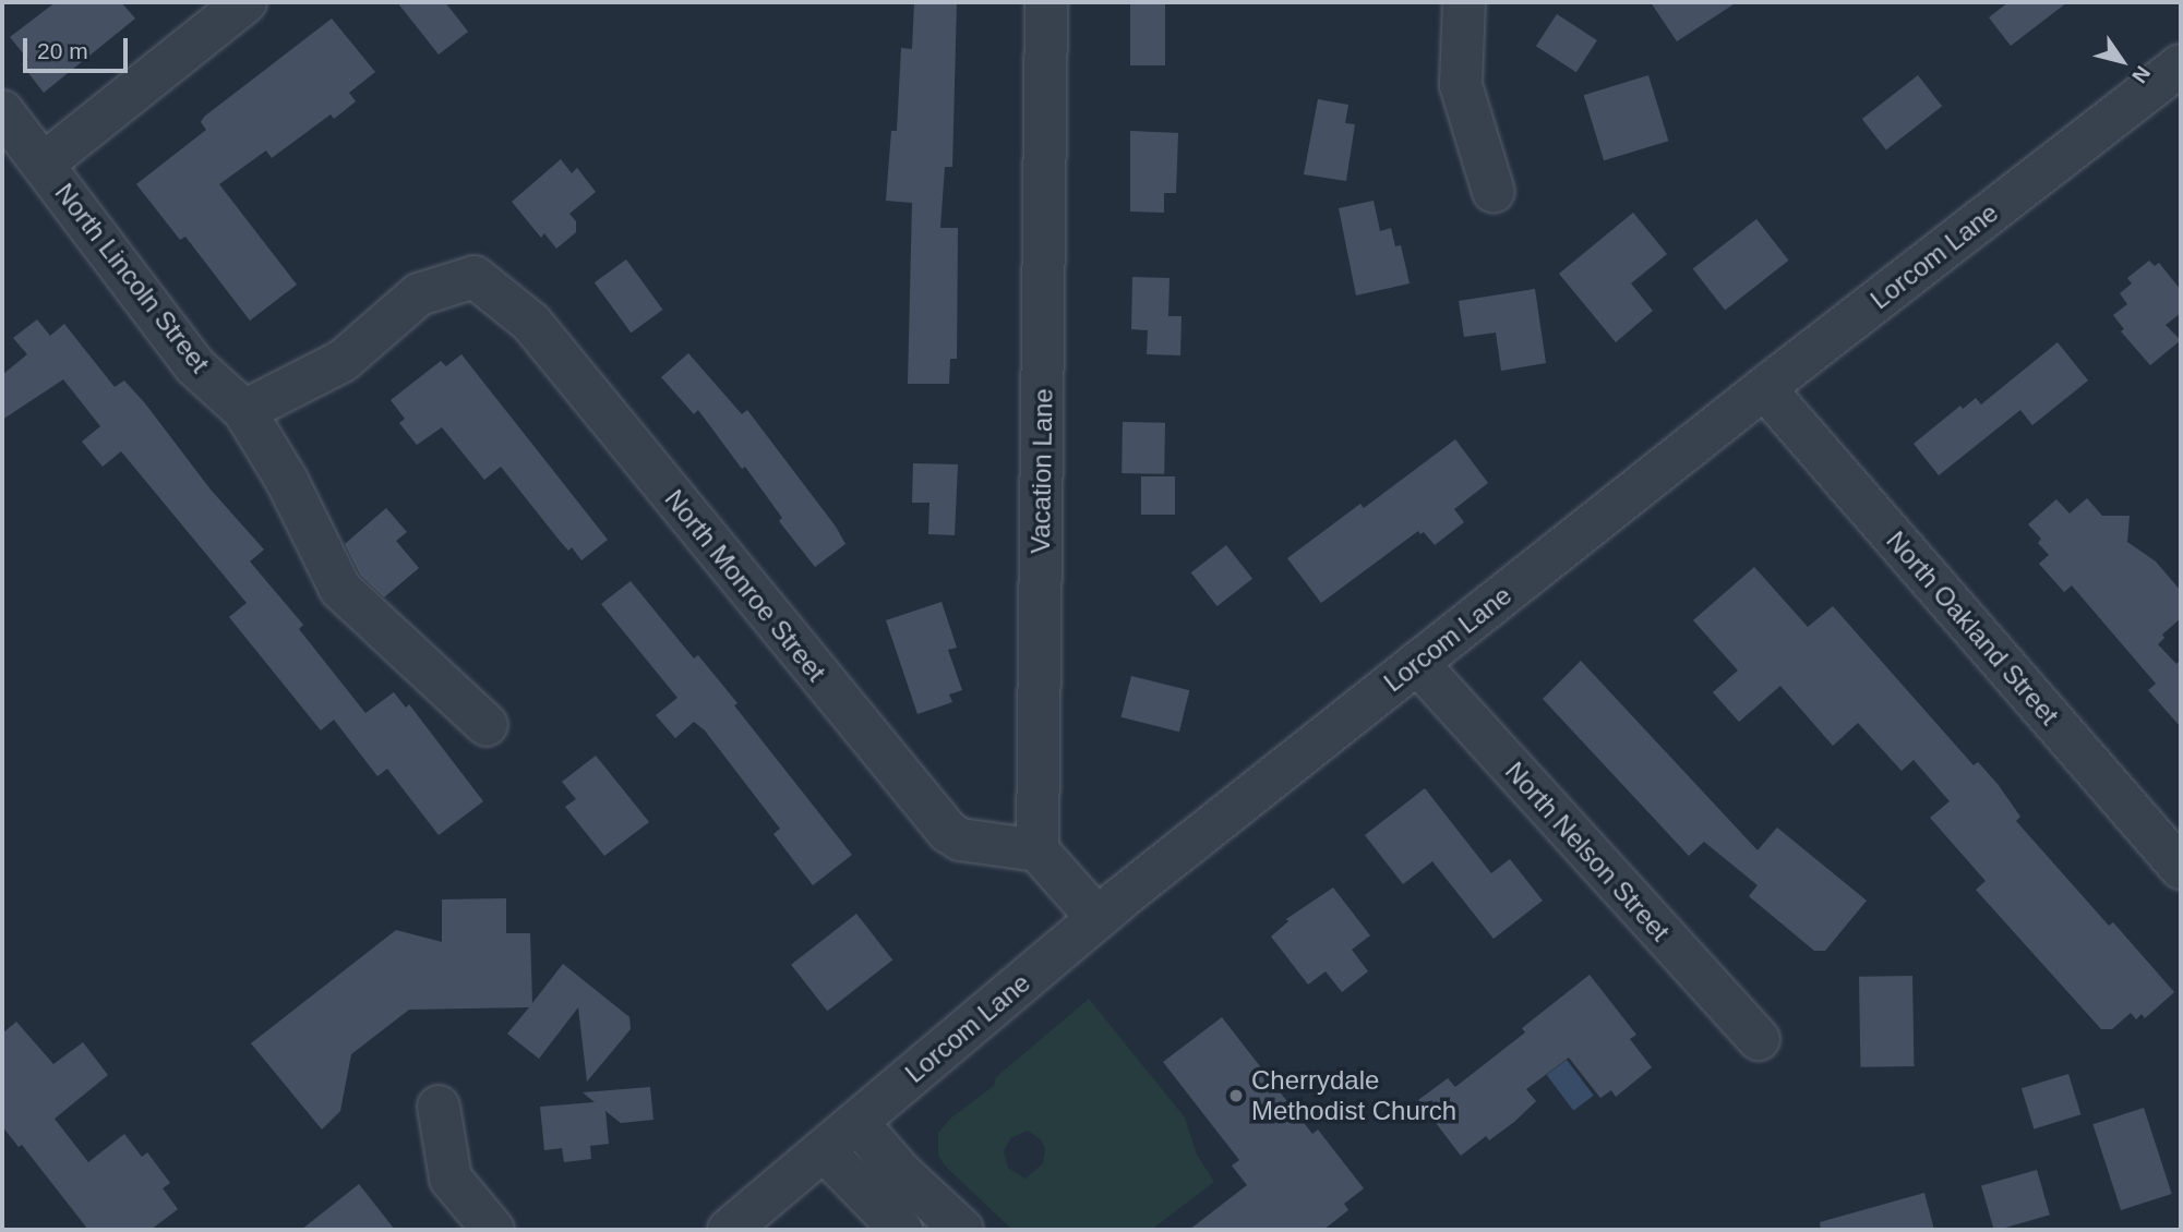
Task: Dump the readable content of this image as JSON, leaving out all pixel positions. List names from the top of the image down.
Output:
{
  "streets": {
    "street": [
      "Lorcom Lane",
      "North Lincoln Street",
      "Vacation Lane",
      "North Monroe Street",
      "North Oakland Street",
      "North Nelson Street"
    ]
  },
  "crossings": [
    ["Lorcom Lane", "North Oakland Street"],
    ["Lorcom Lane", "North Nelson Street"],
    ["North Lincoln Street", "North Monroe Street"],
    ["Vacation Lane", "North Monroe Street"]
  ],
  "places": ["Cherrydale Methodist Church"],
  "scale_bar": "20 m",
  "north": "bottom right"
}
